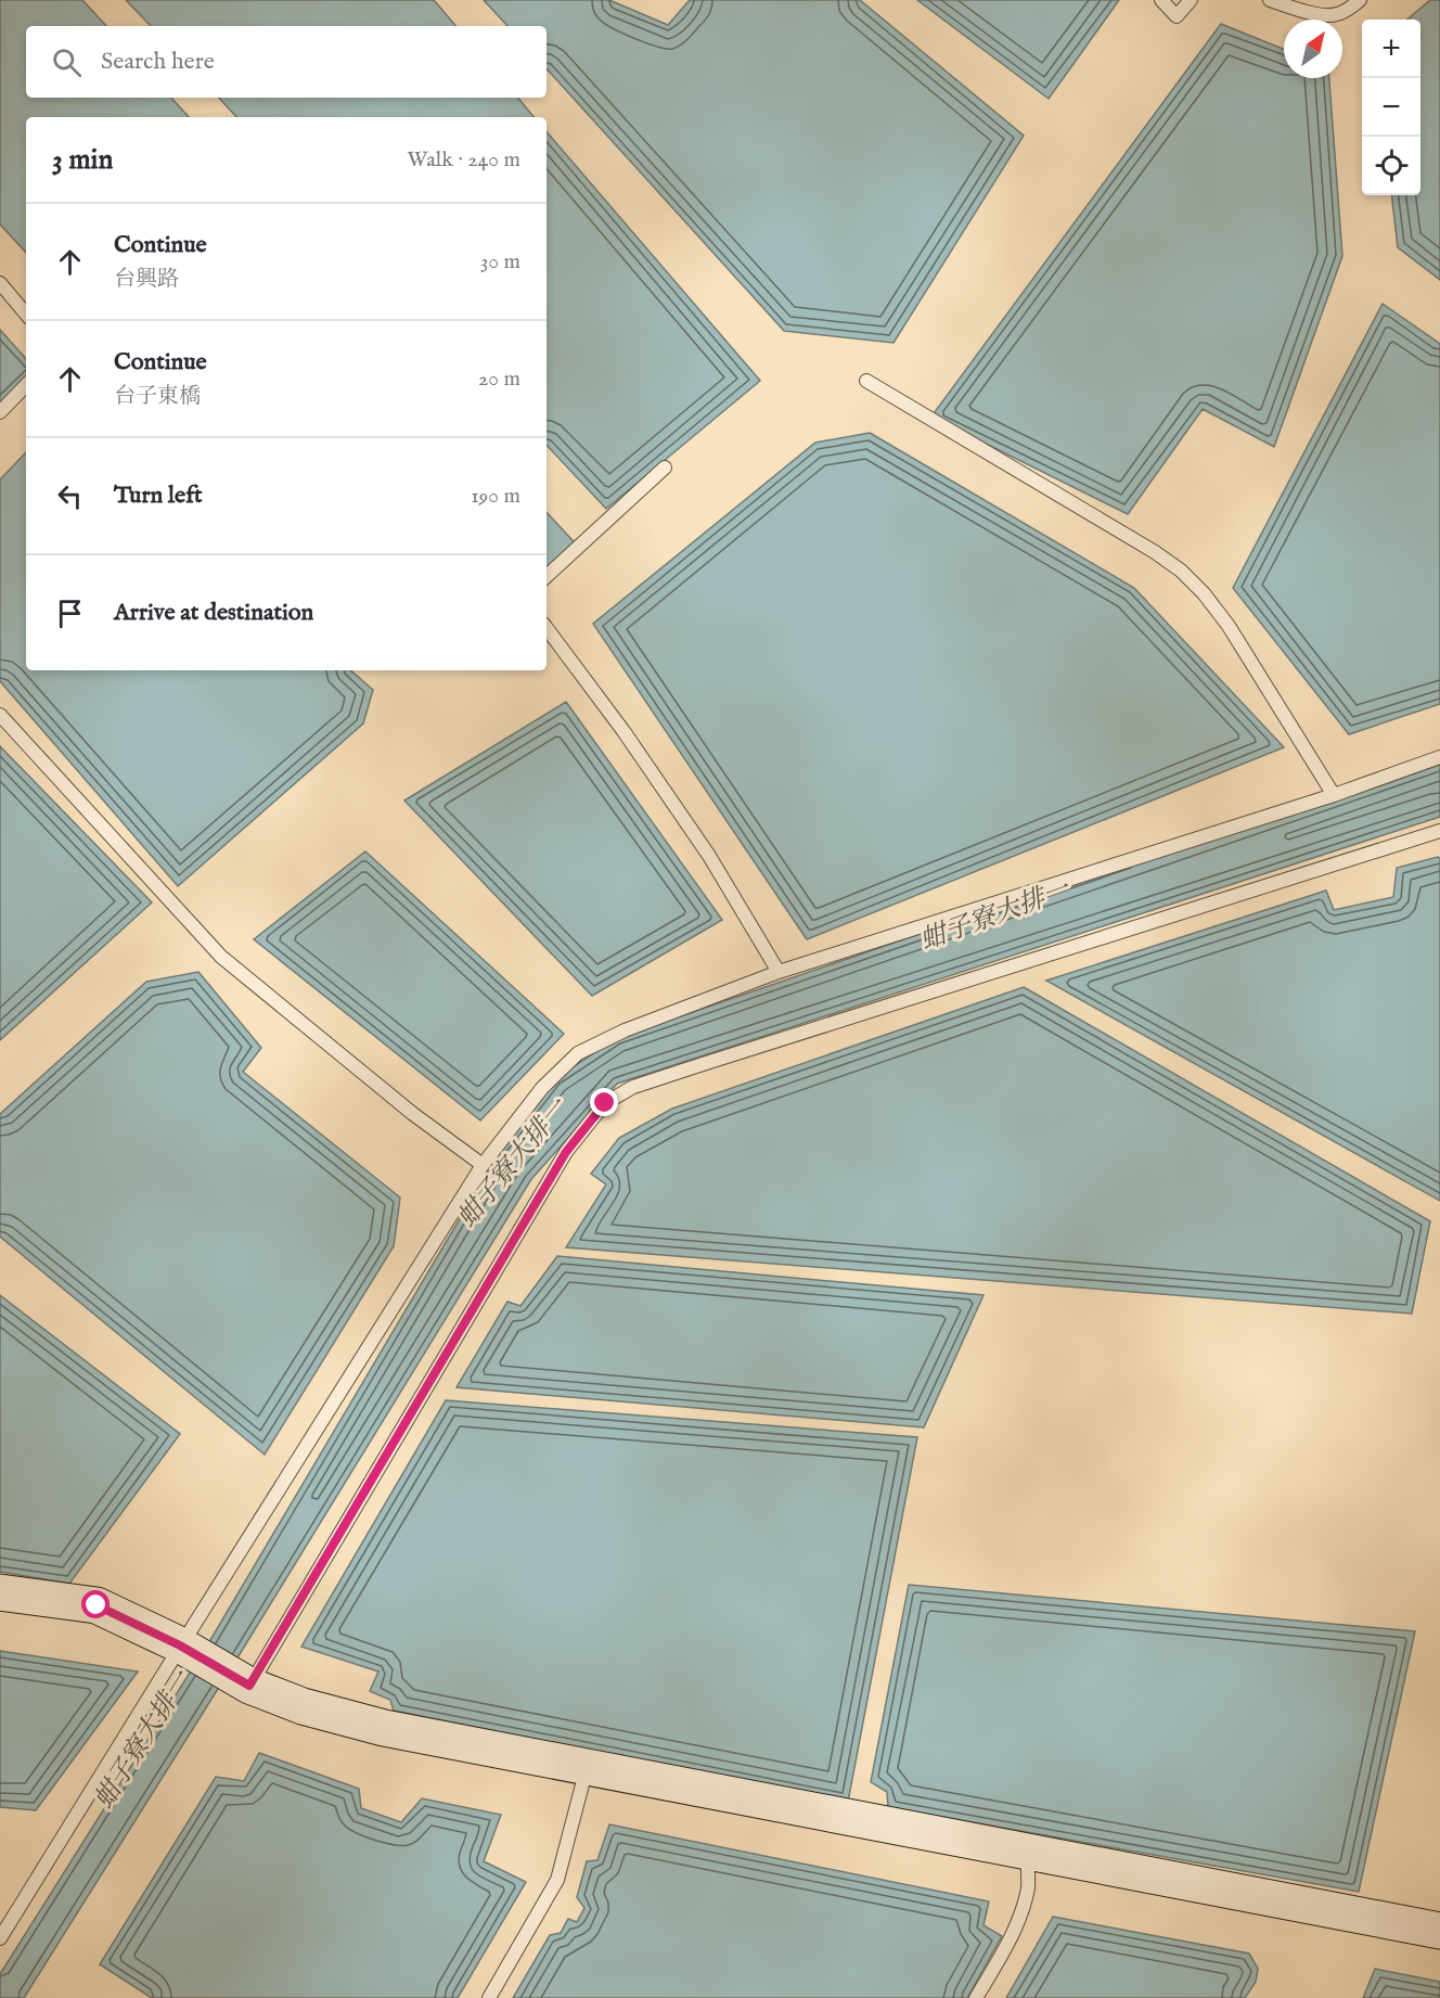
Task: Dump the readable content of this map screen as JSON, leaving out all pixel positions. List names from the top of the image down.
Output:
{
  "water": ["蚶子寮大排一"],
  "north": "top right",
  "page": {
    "map_buttons": ["+", "−"],
    "search": "Search here",
    "heading": ["3 min", "Walk · 240 m"],
    "list": [
      ["Continue", "台興路", "30 m"],
      ["Continue", "台子東橋", "20 m"],
      ["Turn left", "190 m"],
      "Arrive at destination"
    ]
  }
}
